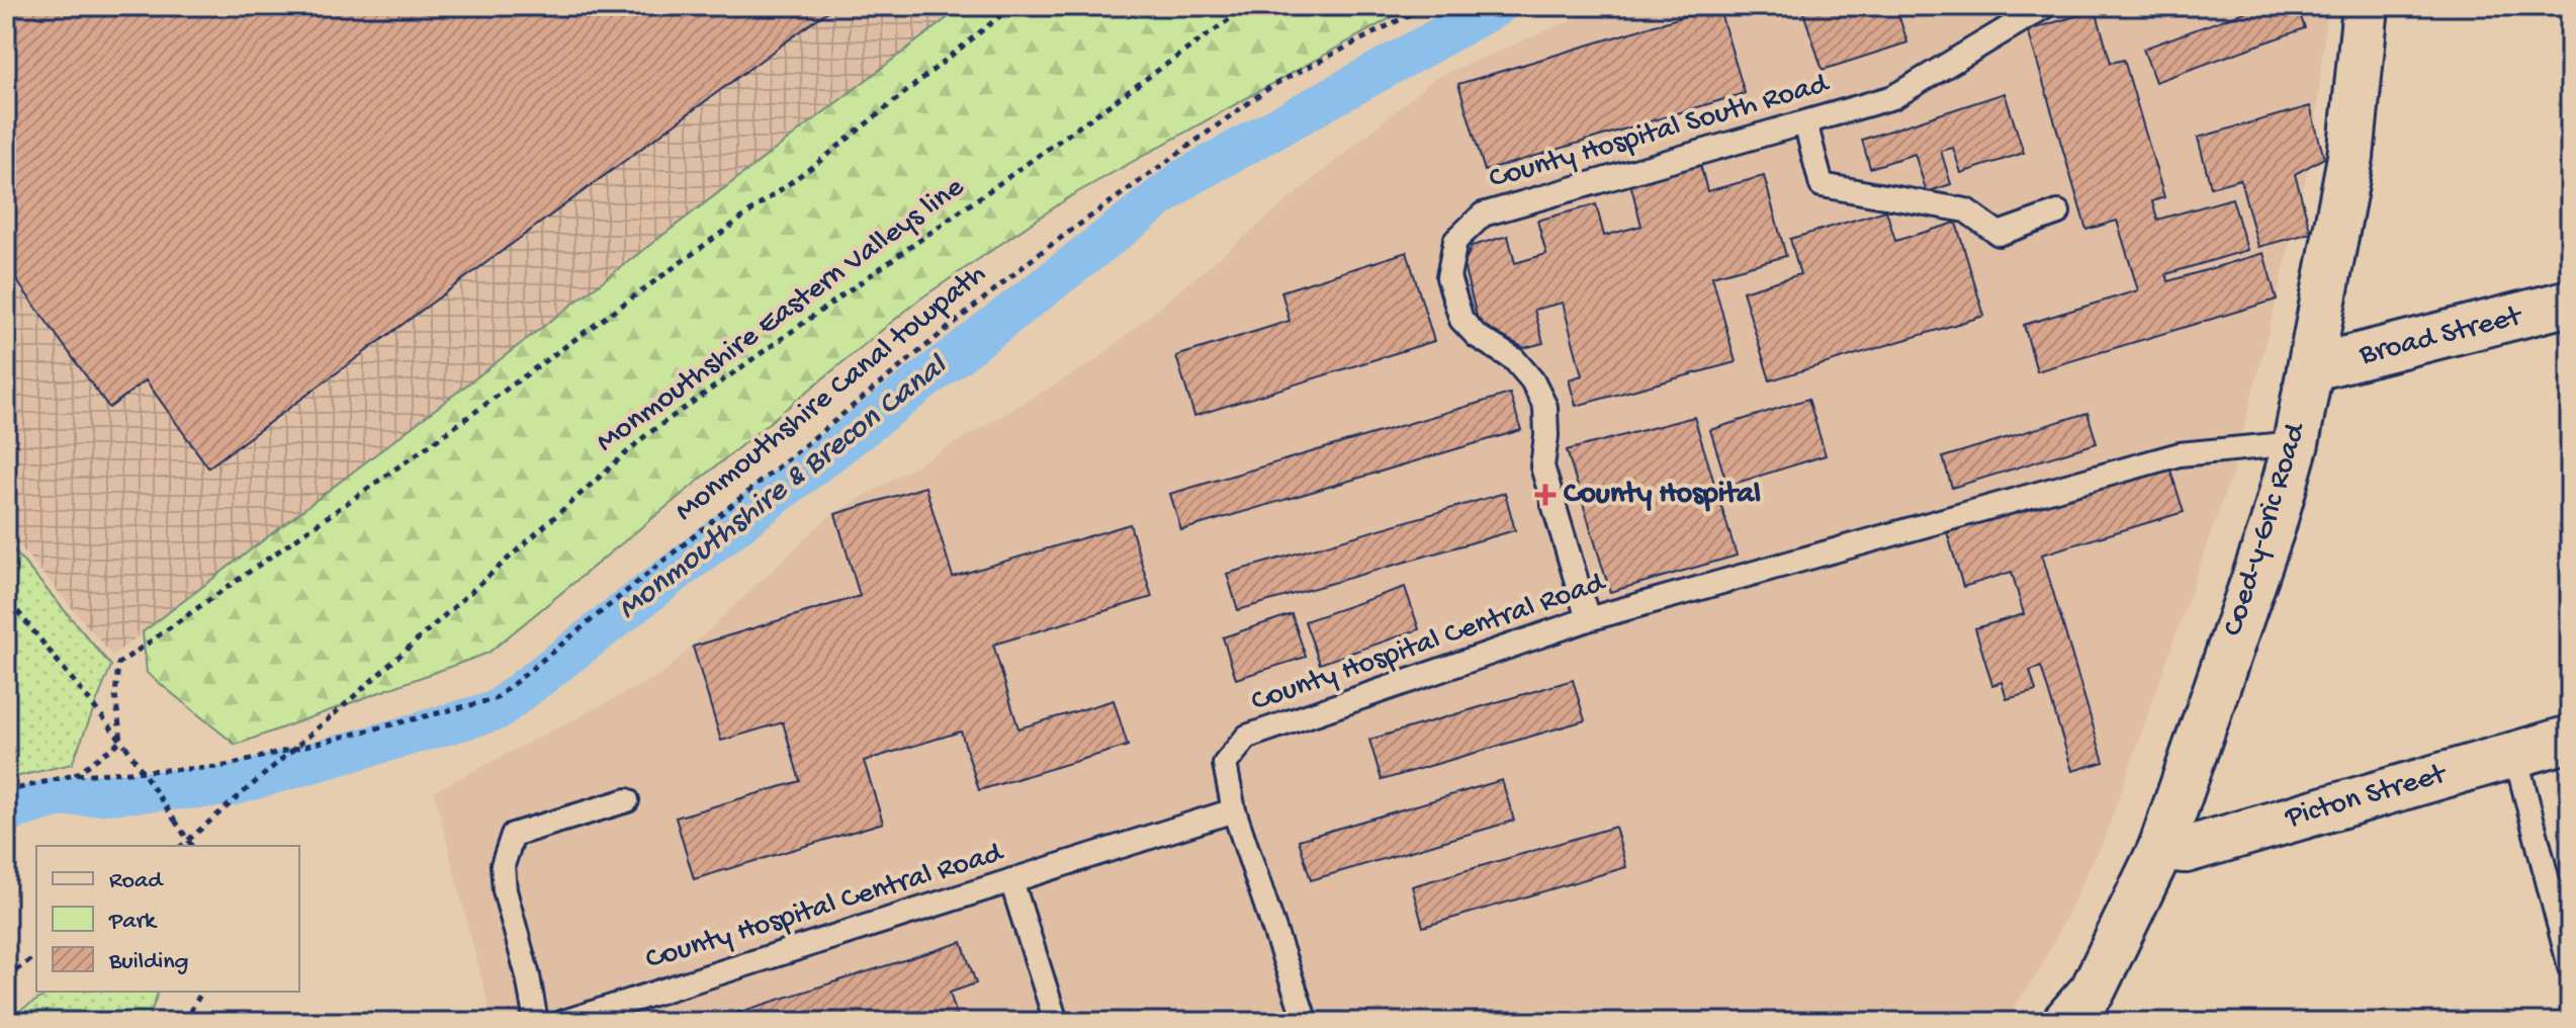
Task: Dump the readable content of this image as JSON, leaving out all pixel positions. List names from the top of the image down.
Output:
{
  "streets": {
    "street": ["Broad Street", "Coed-y-Gric Road", "Picton Street"],
    "lane": ["County Hospital South Road", "County Hospital Central Road"],
    "path": ["Monmouthshire Eastern Valleys line", "Monmouthshire Canal towpath"]
  },
  "crossings": [
    ["County Hospital South Road", "County Hospital Central Road"],
    ["Broad Street", "Coed-y-Gric Road"],
    ["Coed-y-Gric Road", "County Hospital Central Road"],
    ["Coed-y-Gric Road", "Picton Street"]
  ],
  "water": ["Monmouthshire & Brecon Canal"],
  "places": {
    "health": ["County Hospital"]
  },
  "legend": ["Road", "Park", "Building"]
}
